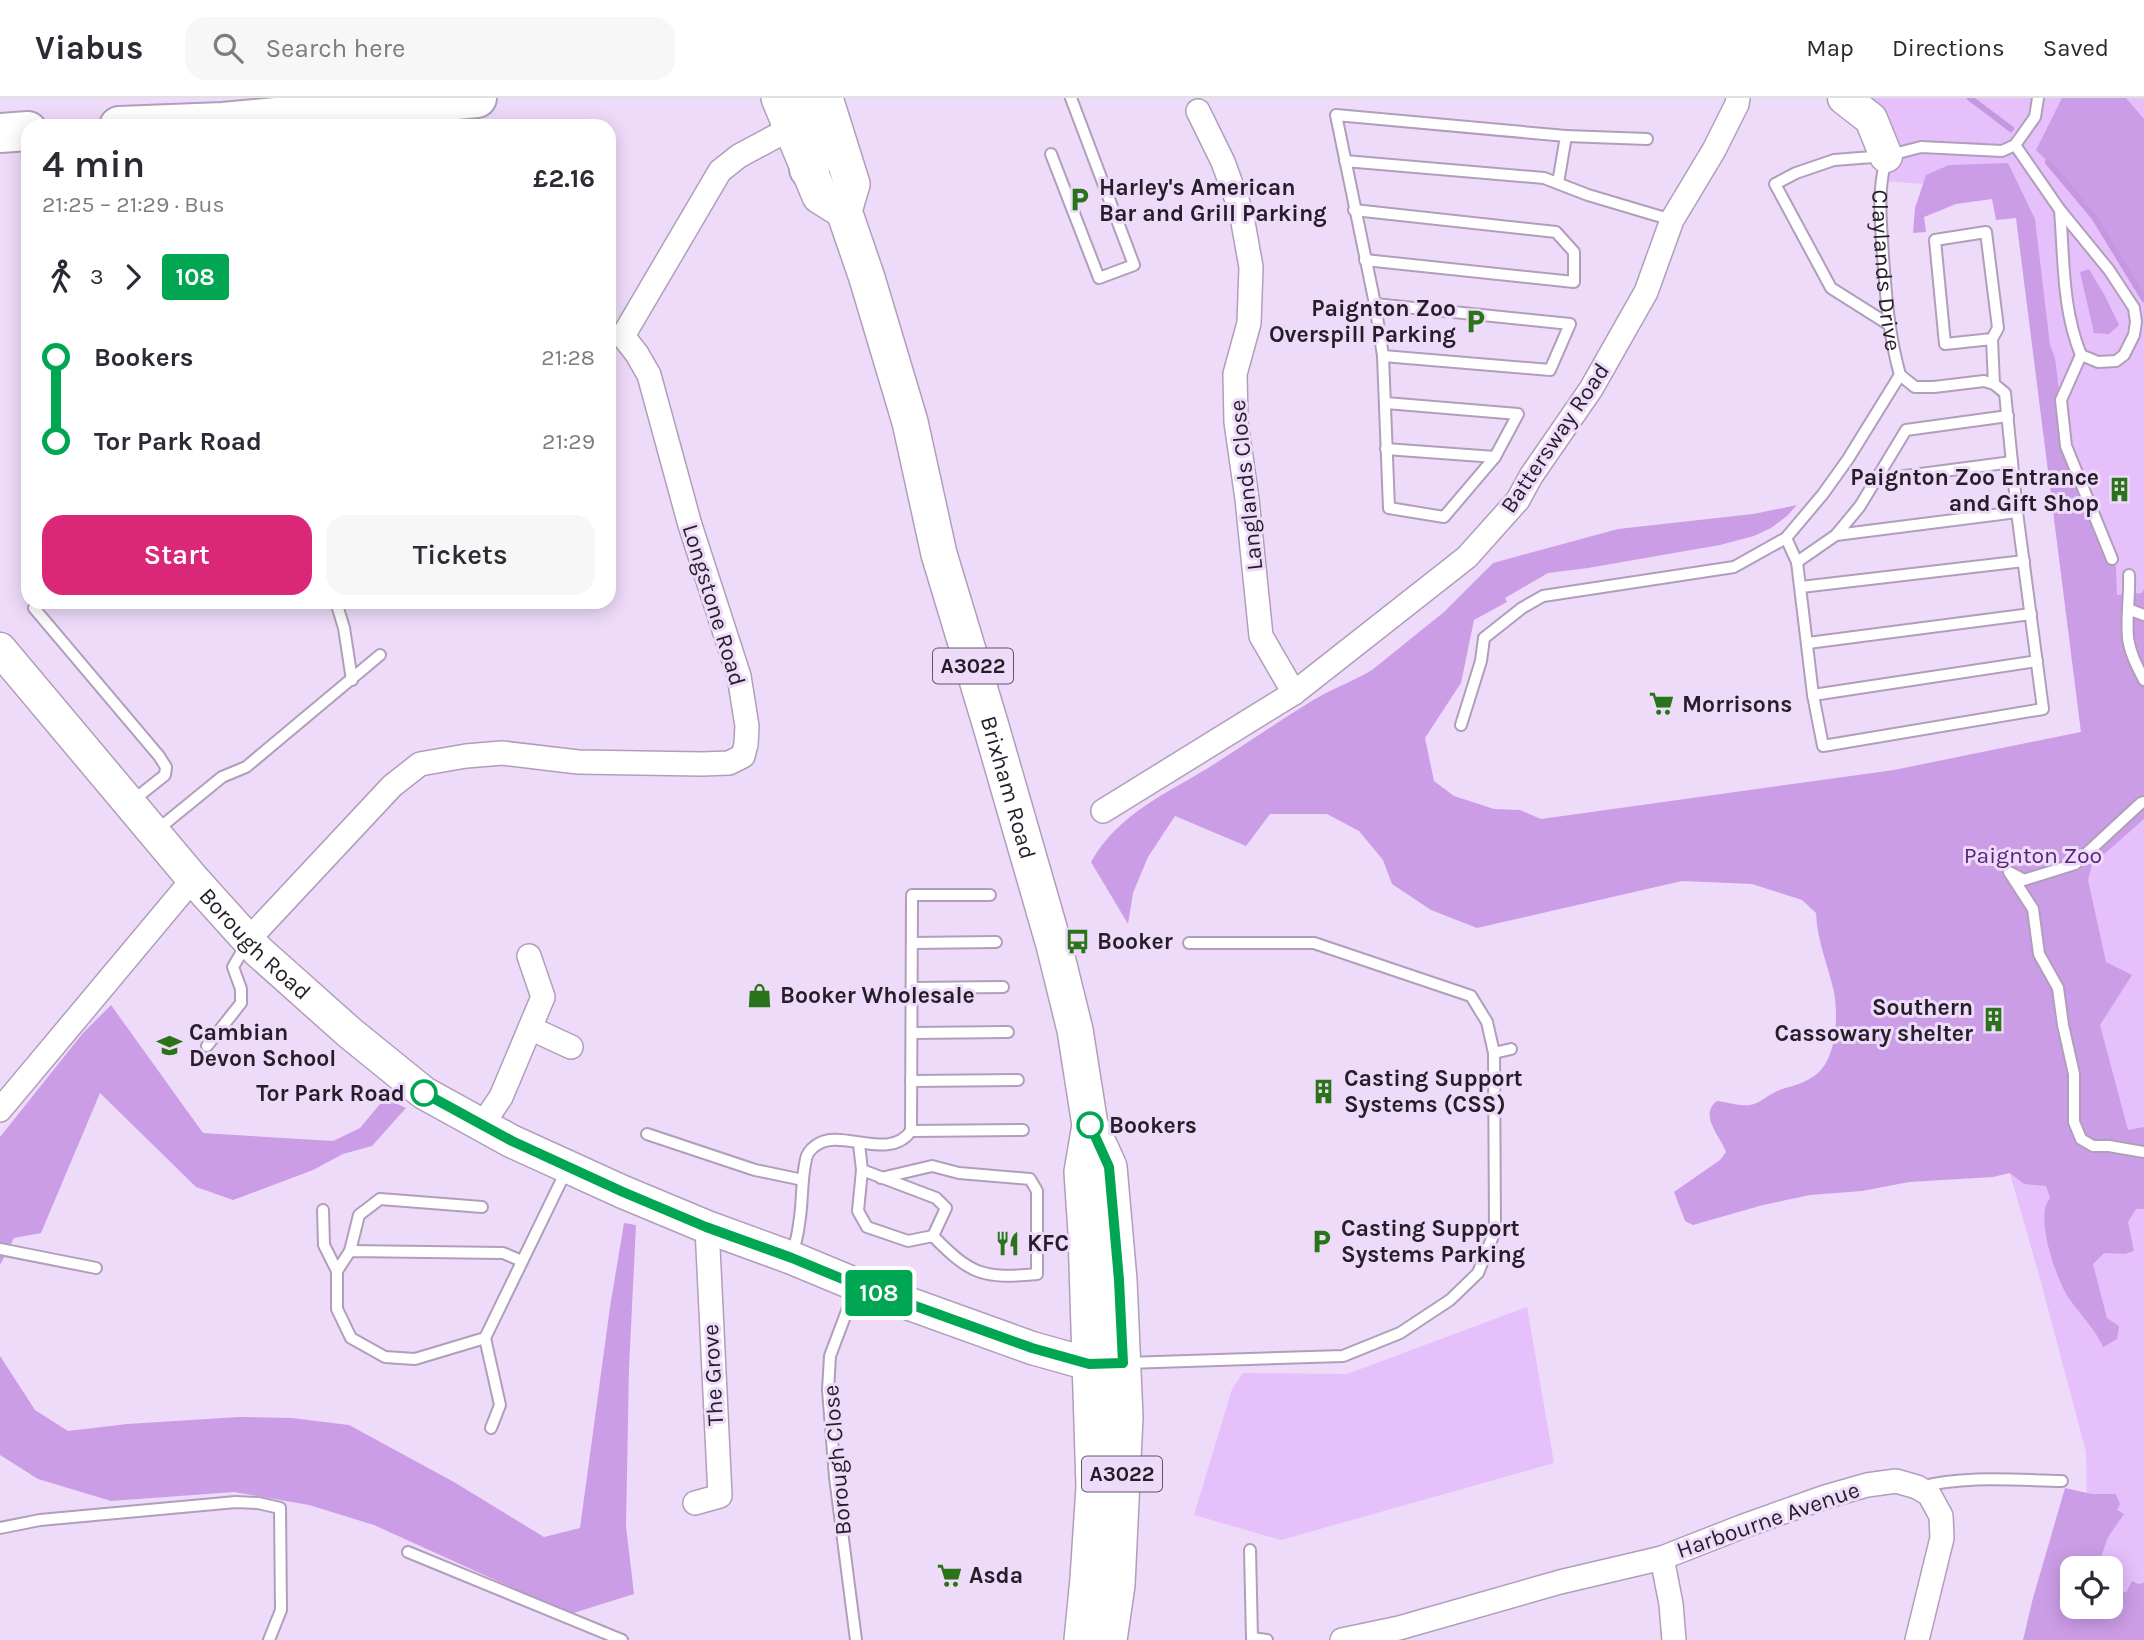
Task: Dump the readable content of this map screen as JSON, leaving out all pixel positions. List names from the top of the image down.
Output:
{
  "streets": {
    "main road": [
      "Claylands Drive",
      "A3022",
      "Brixham Road",
      "Borough Road"
    ],
    "street": [
      "Battersway Road",
      "Langlands Close",
      "Longstone Road",
      "The Grove",
      "Harbourne Avenue"
    ],
    "lane": ["Borough Close"]
  },
  "crossings": [
    ["Battersway Road", "Langlands Close"],
    ["Longstone Road", "Borough Road"],
    ["Brixham Road", "Borough Road"],
    ["Borough Road", "The Grove"],
    ["Borough Road", "Borough Close"]
  ],
  "parks": ["Paignton Zoo"],
  "places": {
    "parking": ["Harley's American Bar and Grill Parking", "Paignton Zoo Overspill Parking", "Casting Support Systems Parking"],
    "building": ["Paignton Zoo Entrance and Gift Shop", "Southern Cassowary shelter", "Casting Support Systems (CSS)"],
    "supermarket": ["Morrisons", "Asda"],
    "bus stop": ["Booker"],
    "shop": ["Booker Wholesale"],
    "school or university": ["Cambian Devon School"],
    "other": ["Tor Park Road", "Bookers"],
    "restaurant": ["KFC"]
  },
  "lines": ["bus line 108"],
  "page": {
    "header": "Viabus",
    "search": "Search here",
    "nav": ["Map", "Directions", "Saved"],
    "on_map": "108",
    "heading": ["4 min", "21:25 – 21:29 · Bus", "£2.16"],
    "legs": ["3", "108"],
    "list": [
      {
        "name": "Bookers",
        "value": "21:28"
      },
      {
        "name": "Tor Park Road",
        "value": "21:29"
      }
    ],
    "buttons": ["Start", "Tickets"]
  }
}
